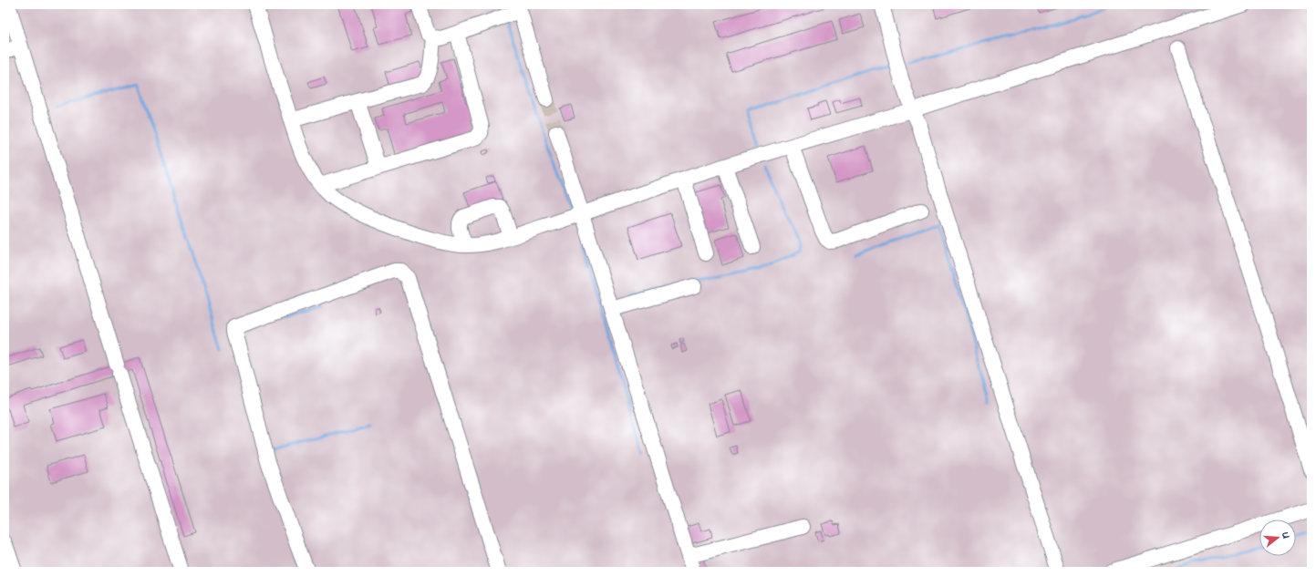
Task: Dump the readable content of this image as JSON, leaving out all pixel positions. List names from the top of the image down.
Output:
{
  "north": "right"
}
